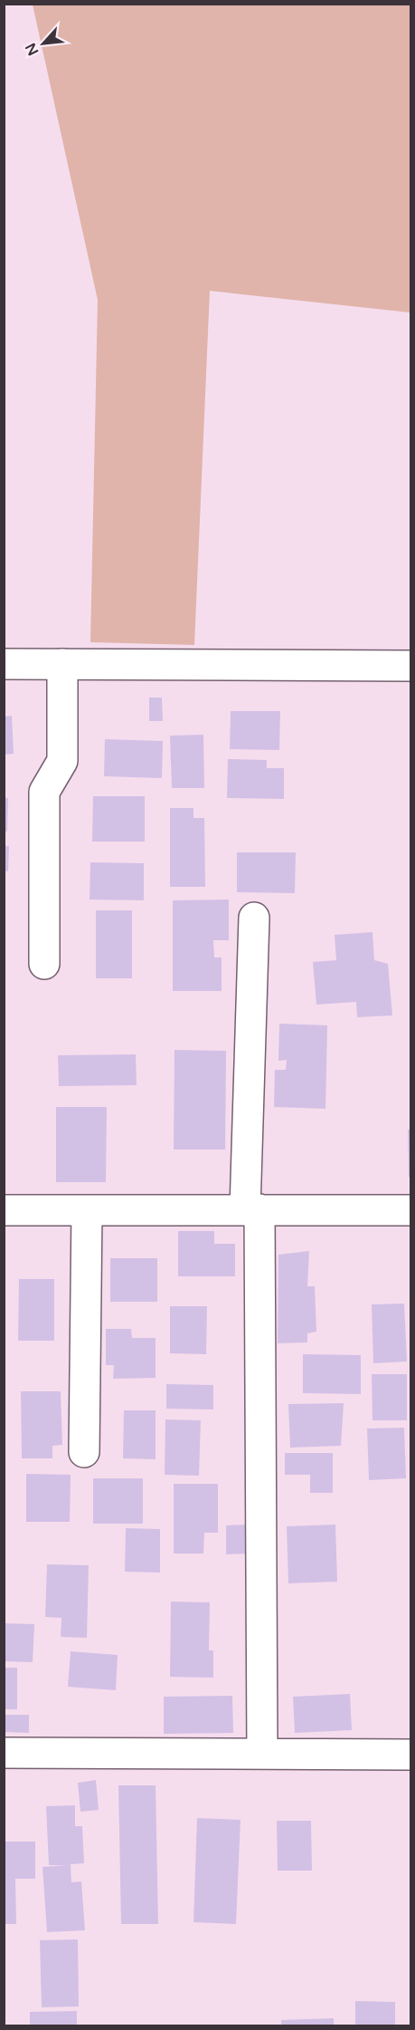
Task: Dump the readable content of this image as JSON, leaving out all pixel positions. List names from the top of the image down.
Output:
{
  "north": "bottom left"
}
